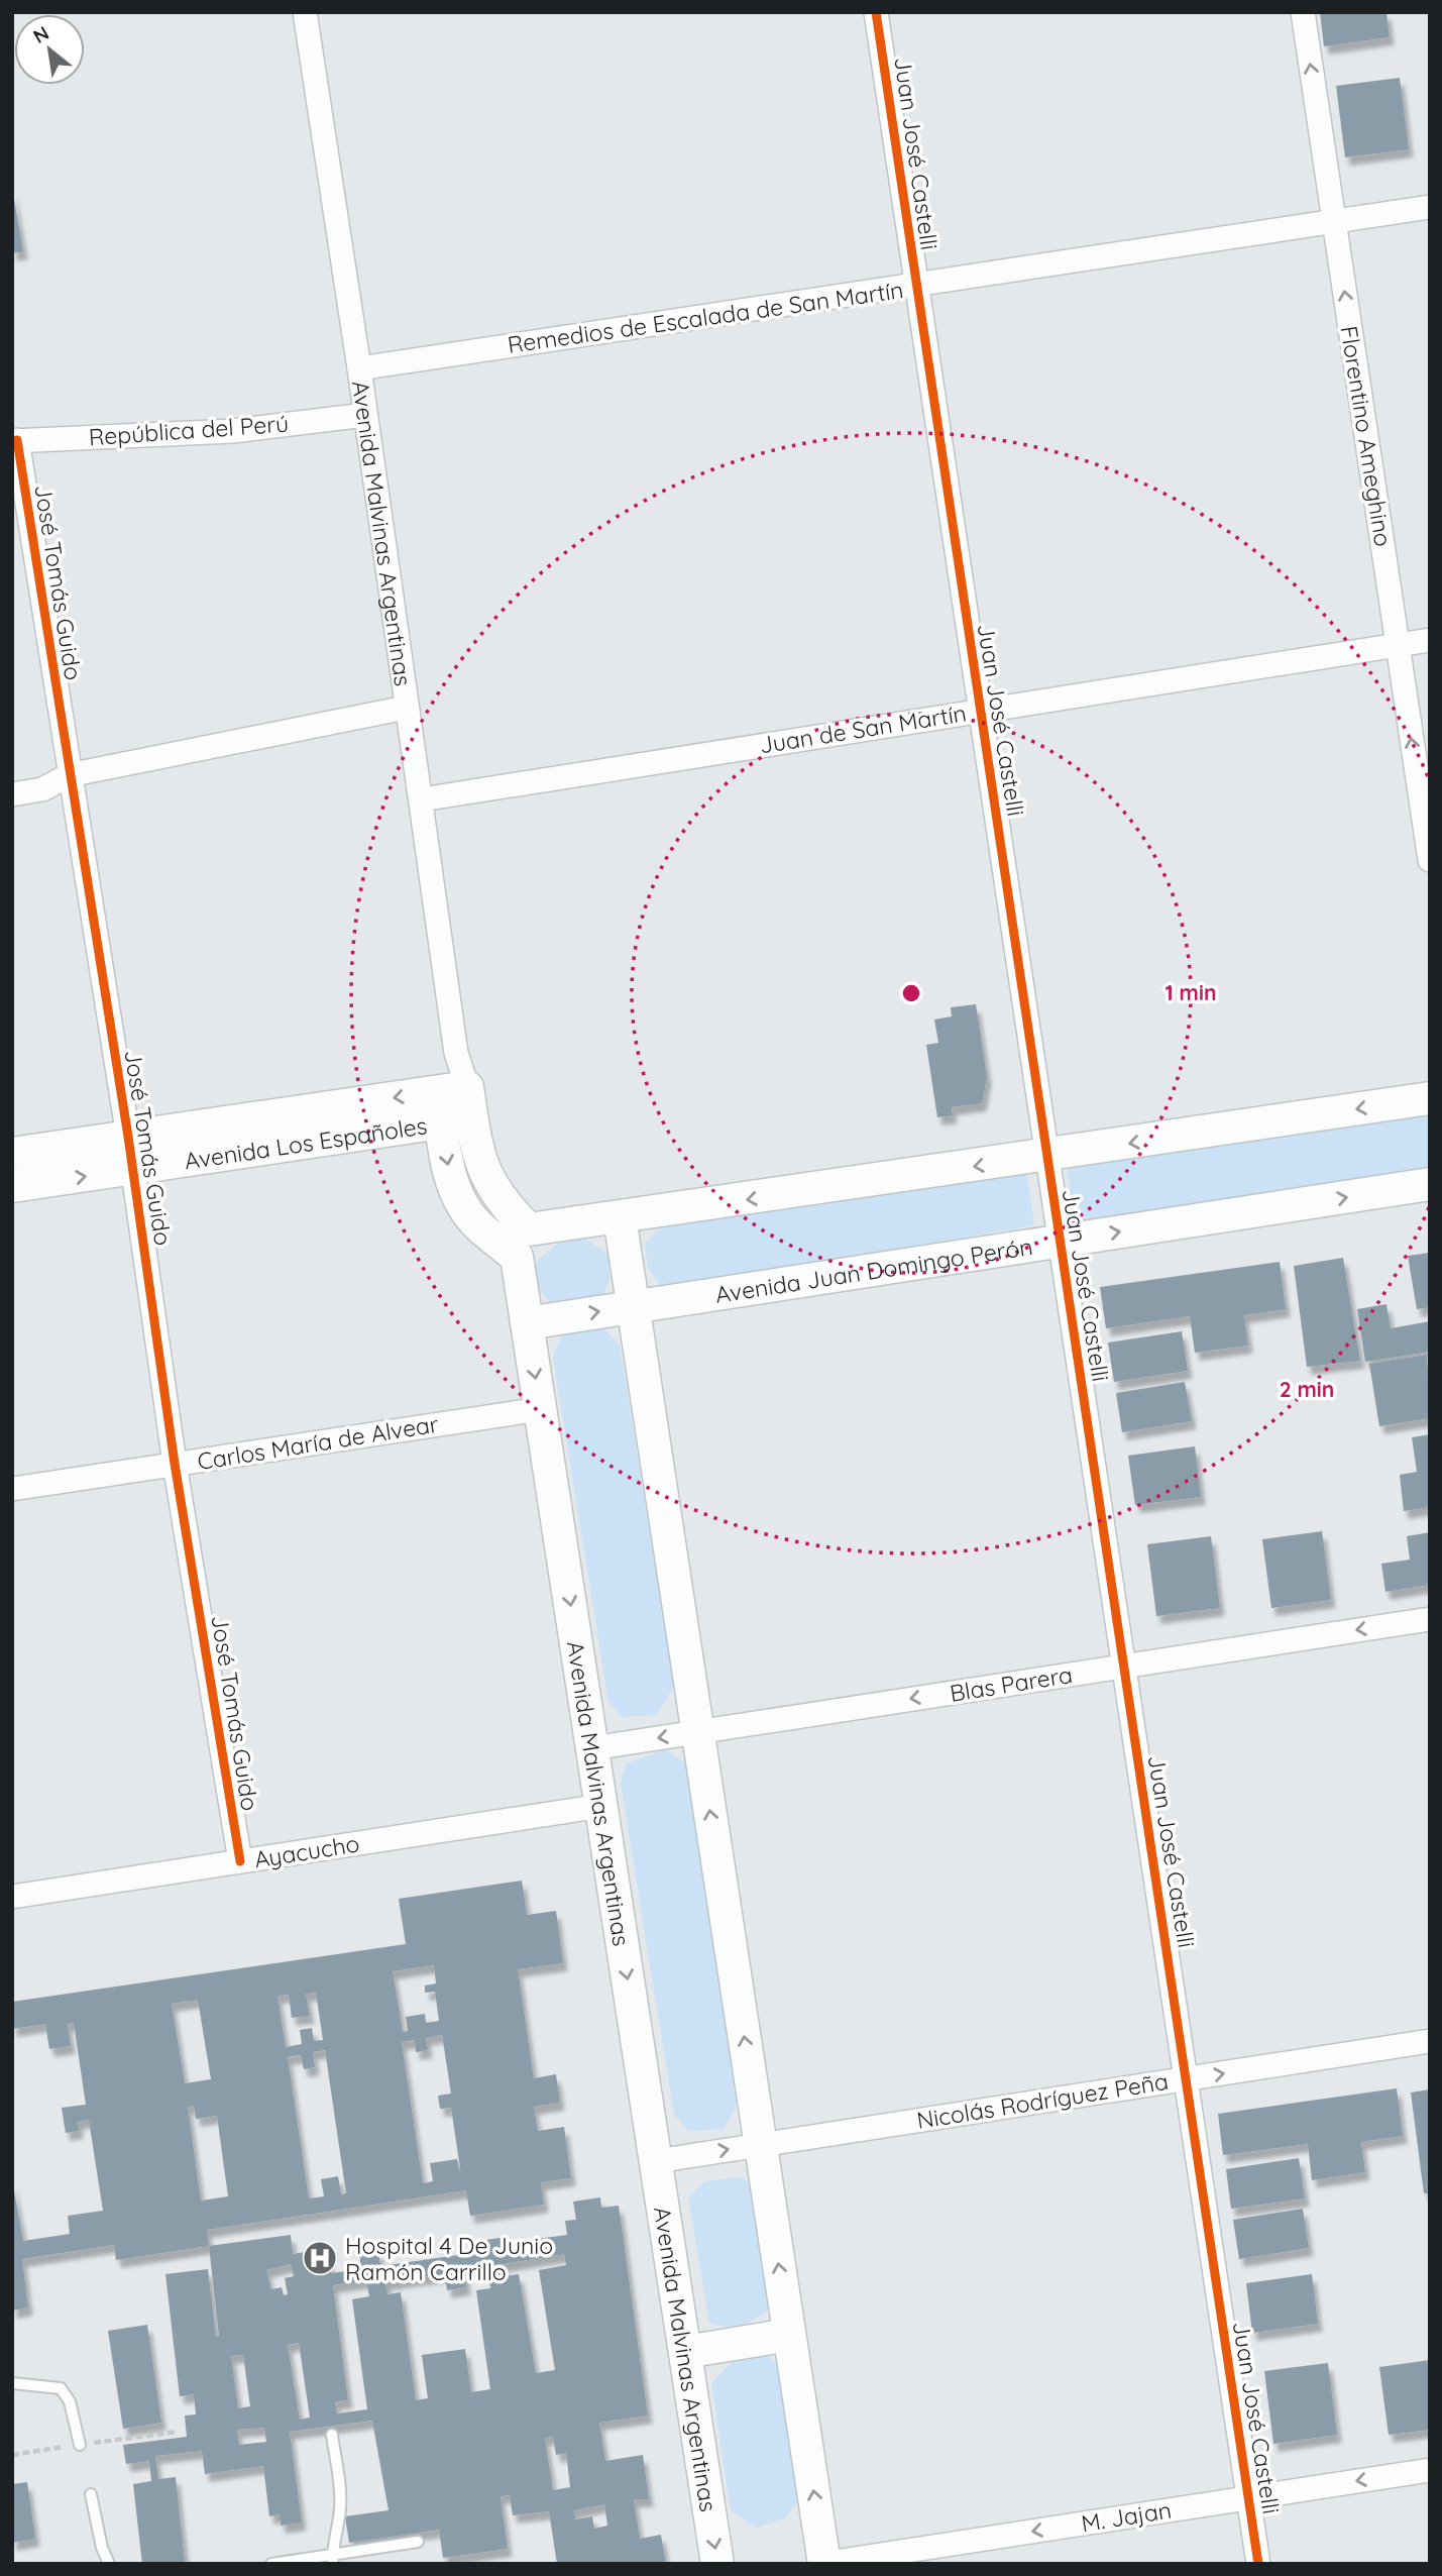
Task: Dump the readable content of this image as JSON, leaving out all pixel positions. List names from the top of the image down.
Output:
{
  "streets": {
    "main road": ["Avenida Malvinas Argentinas", "Avenida Los Españoles", "Avenida Juan Domingo Perón"],
    "street": [
      "Juan José Castelli",
      "Remedios de Escalada de San Martín",
      "República del Perú",
      "Florentino Ameghino",
      "José Tomás Guido",
      "Juan de San Martín",
      "Carlos María de Alvear",
      "Blas Parera",
      "Ayacucho",
      "Nicolás Rodríguez Peña",
      "M. Jajan"
    ]
  },
  "crossings": [
    ["Juan José Castelli", "Remedios de Escalada de San Martín"],
    ["Juan José Castelli", "Juan de San Martín"],
    ["Juan José Castelli", "Avenida Juan Domingo Perón"],
    ["Juan José Castelli", "Blas Parera"],
    ["Juan José Castelli", "Nicolás Rodríguez Peña"],
    ["Juan José Castelli", "M. Jajan"],
    ["Remedios de Escalada de San Martín", "Florentino Ameghino"],
    ["Remedios de Escalada de San Martín", "Avenida Malvinas Argentinas"],
    ["República del Perú", "Avenida Malvinas Argentinas"],
    ["República del Perú", "José Tomás Guido"],
    ["Florentino Ameghino", "Juan de San Martín"],
    ["Avenida Malvinas Argentinas", "Juan de San Martín"],
    ["Avenida Malvinas Argentinas", "Avenida Los Españoles"],
    ["Avenida Malvinas Argentinas", "Avenida Juan Domingo Perón"],
    ["Avenida Malvinas Argentinas", "Carlos María de Alvear"],
    ["Avenida Malvinas Argentinas", "Blas Parera"],
    ["Avenida Malvinas Argentinas", "Ayacucho"],
    ["Avenida Malvinas Argentinas", "Nicolás Rodríguez Peña"],
    ["José Tomás Guido", "Avenida Los Españoles"],
    ["José Tomás Guido", "Carlos María de Alvear"],
    ["José Tomás Guido", "Ayacucho"]
  ],
  "one_way": [
    "Florentino Ameghino",
    "Avenida Malvinas Argentinas",
    "Blas Parera",
    "Nicolás Rodríguez Peña",
    "M. Jajan"
  ],
  "places": {
    "hospital": ["Hospital 4 De Junio Ramón Carrillo"]
  },
  "north": "top left",
  "rings": ["1 min", "2 min"]
}
